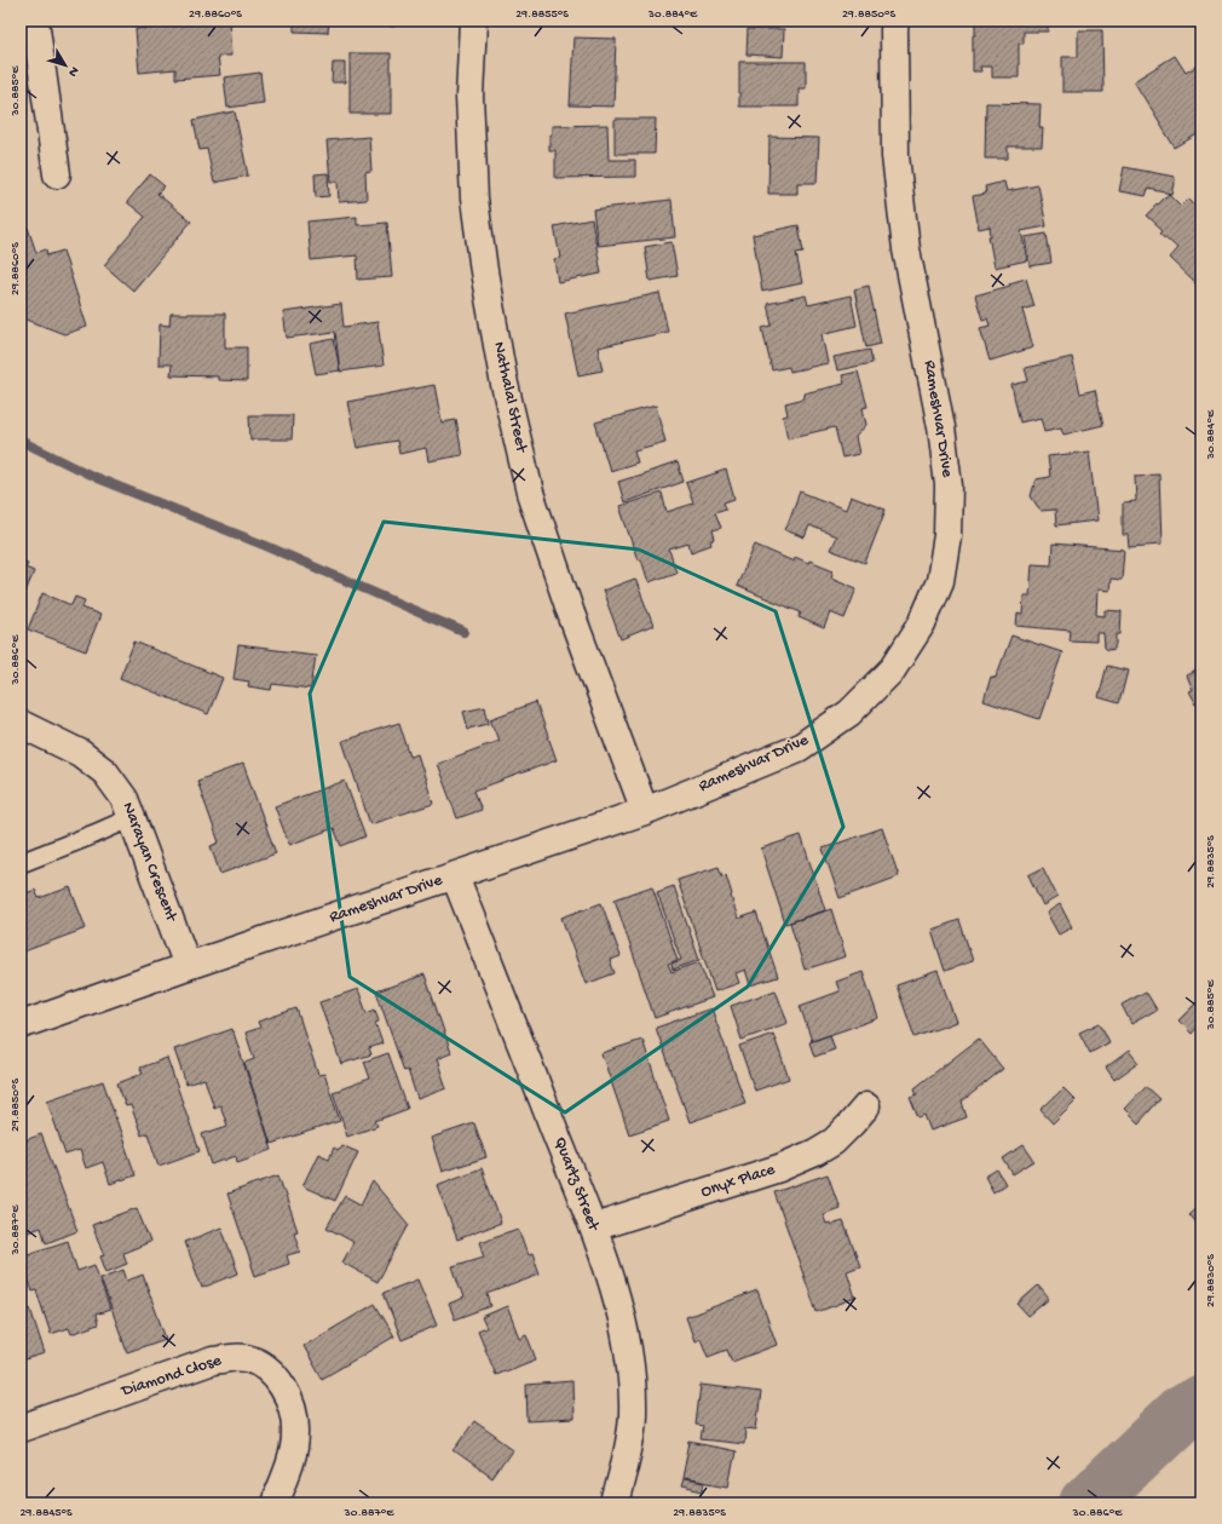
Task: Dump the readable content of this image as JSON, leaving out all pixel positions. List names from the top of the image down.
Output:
{
  "streets": {
    "street": [
      "Nathalal Street",
      "Rameshvar Drive",
      "Narayan Crescent",
      "Onyx Place",
      "Quartz Street",
      "Diamond Close"
    ]
  },
  "crossings": [
    ["Nathalal Street", "Rameshvar Drive"],
    ["Rameshvar Drive", "Narayan Crescent"],
    ["Rameshvar Drive", "Quartz Street"],
    ["Onyx Place", "Quartz Street"]
  ],
  "north": "bottom right",
  "coordinates": [
    "29.8860°S",
    "29.8855°S",
    "30.884°E",
    "29.8850°S",
    "30.885°E",
    "30.886°E",
    "29.8835°S",
    "30.887°E",
    "29.8830°S",
    "29.8845°S"
  ]
}
